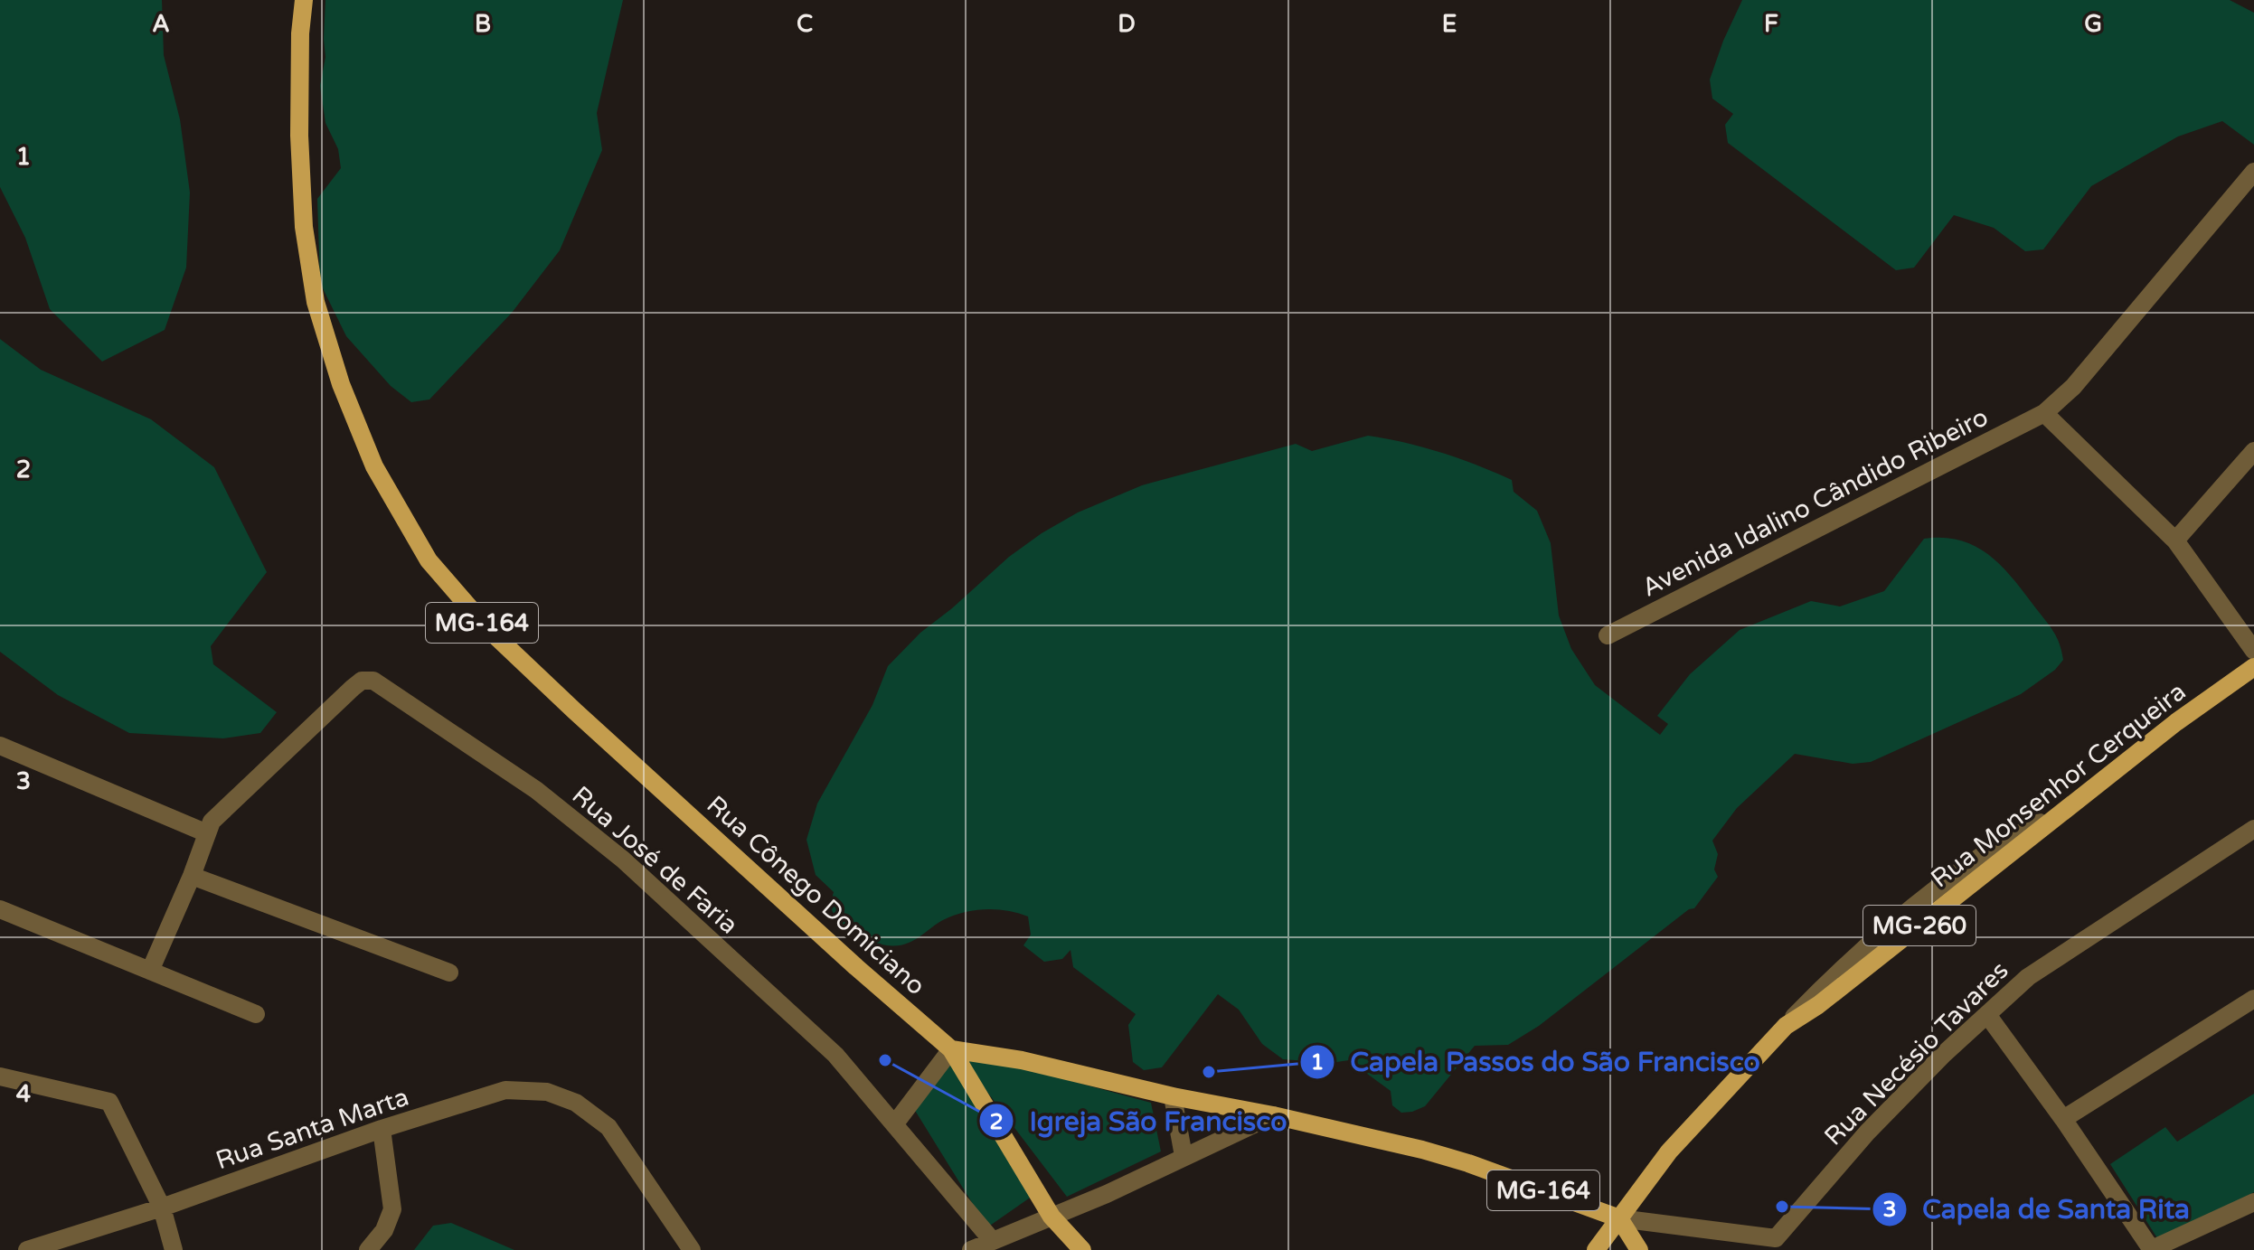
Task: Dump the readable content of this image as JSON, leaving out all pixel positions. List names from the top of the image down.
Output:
{
  "streets": {
    "main road": [
      "MG-164",
      "Rua Monsenhor Cerqueira",
      "Rua Cônego Domiciano",
      "MG-260"
    ],
    "street": [
      "Avenida Idalino Cândido Ribeiro",
      "Rua José de Faria",
      "Rua Necésio Tavares",
      "Rua Santa Marta"
    ]
  },
  "crossings": [
    ["MG-164", "Rua Monsenhor Cerqueira"],
    ["MG-164", "Rua Cônego Domiciano"]
  ],
  "places": ["Igreja São Francisco", "Capela Passos do São Francisco", "Capela de Santa Rita"],
  "grid": {
    "columns": [
      "A",
      "B",
      "C",
      "D",
      "E",
      "F",
      "G"
    ],
    "rows": [
      "1",
      "2",
      "3",
      "4"
    ]
  }
}
